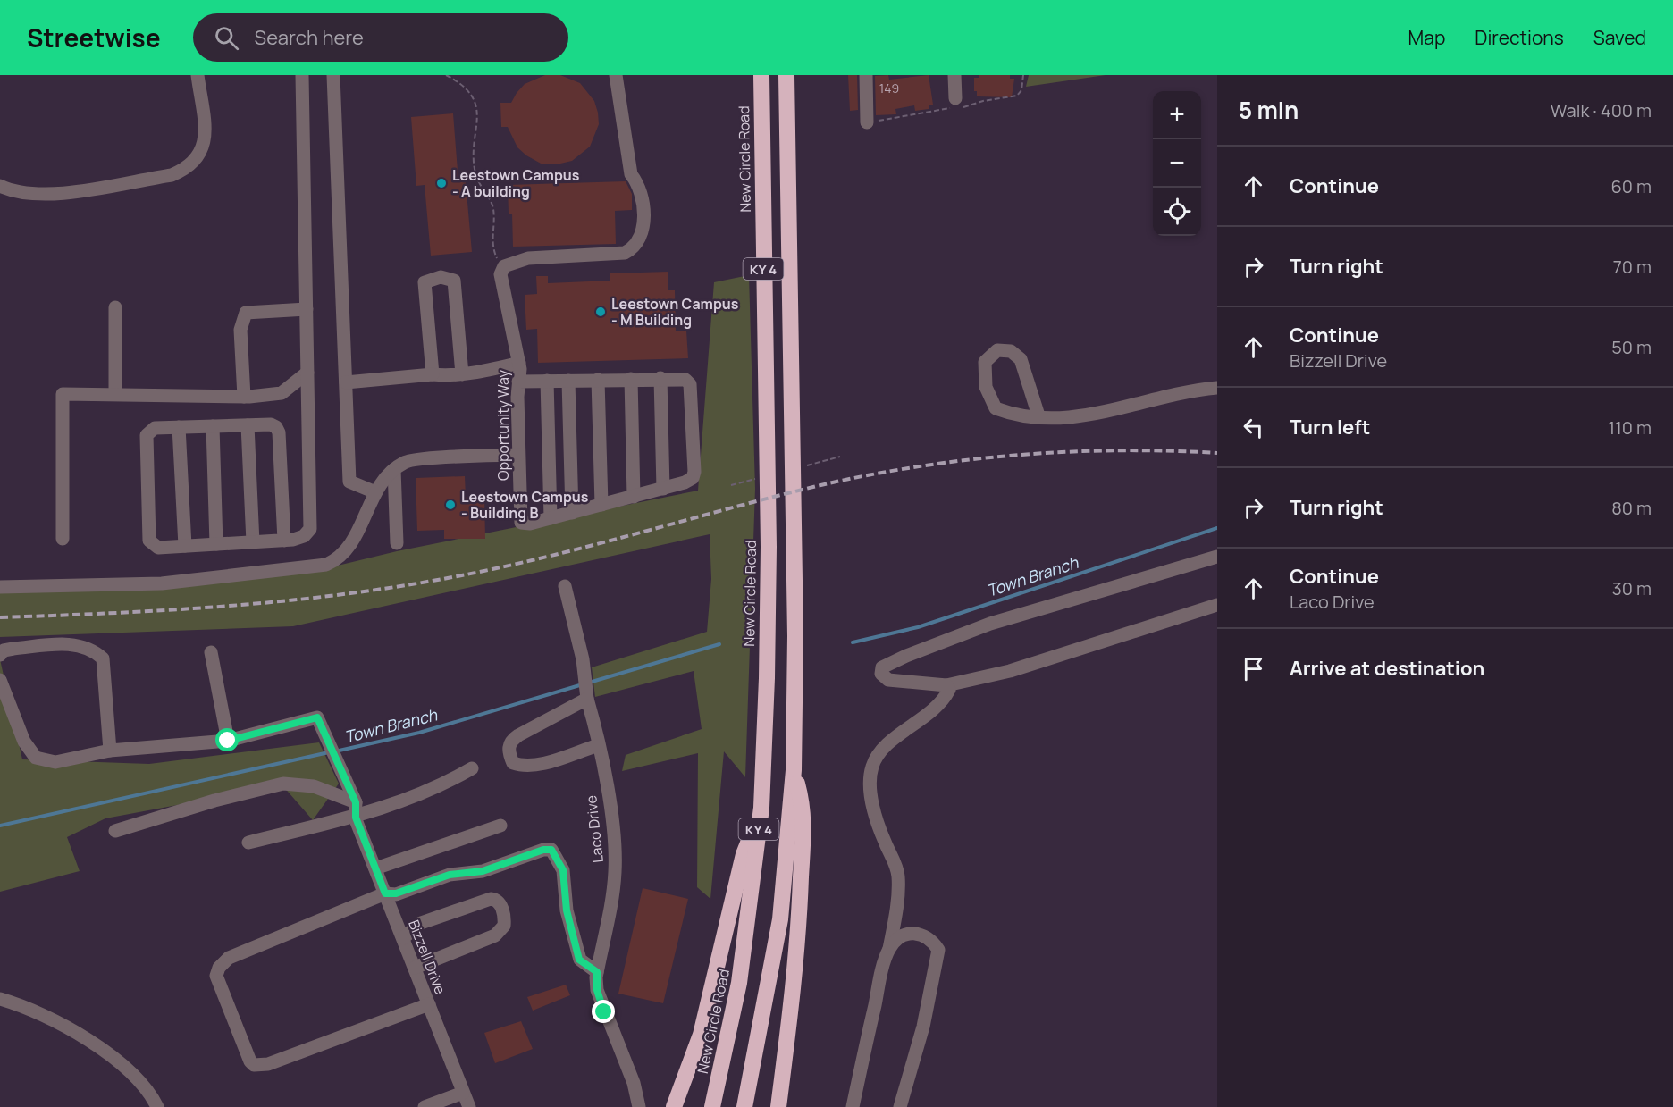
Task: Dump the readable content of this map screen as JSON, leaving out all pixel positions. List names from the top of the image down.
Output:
{
  "streets": {
    "highway": ["New Circle Road", "KY 4"],
    "street": ["Opportunity Way", "Laco Drive", "Bizzell Drive"]
  },
  "water": ["Town Branch"],
  "places": ["Leestown Campus - A building", "Leestown Campus - M Building", "Leestown Campus - Building B"],
  "house_numbers": ["149"],
  "page": {
    "header": "Streetwise",
    "search": "Search here",
    "nav": ["Map", "Directions", "Saved"],
    "heading": ["5 min", "Walk · 400 m"],
    "map_buttons": ["+", "−"],
    "list": [
      ["Continue", "60 m"],
      ["Turn right", "70 m"],
      ["Continue", "Bizzell Drive", "50 m"],
      ["Turn left", "110 m"],
      ["Turn right", "80 m"],
      ["Continue", "Laco Drive", "30 m"],
      "Arrive at destination"
    ]
  }
}
